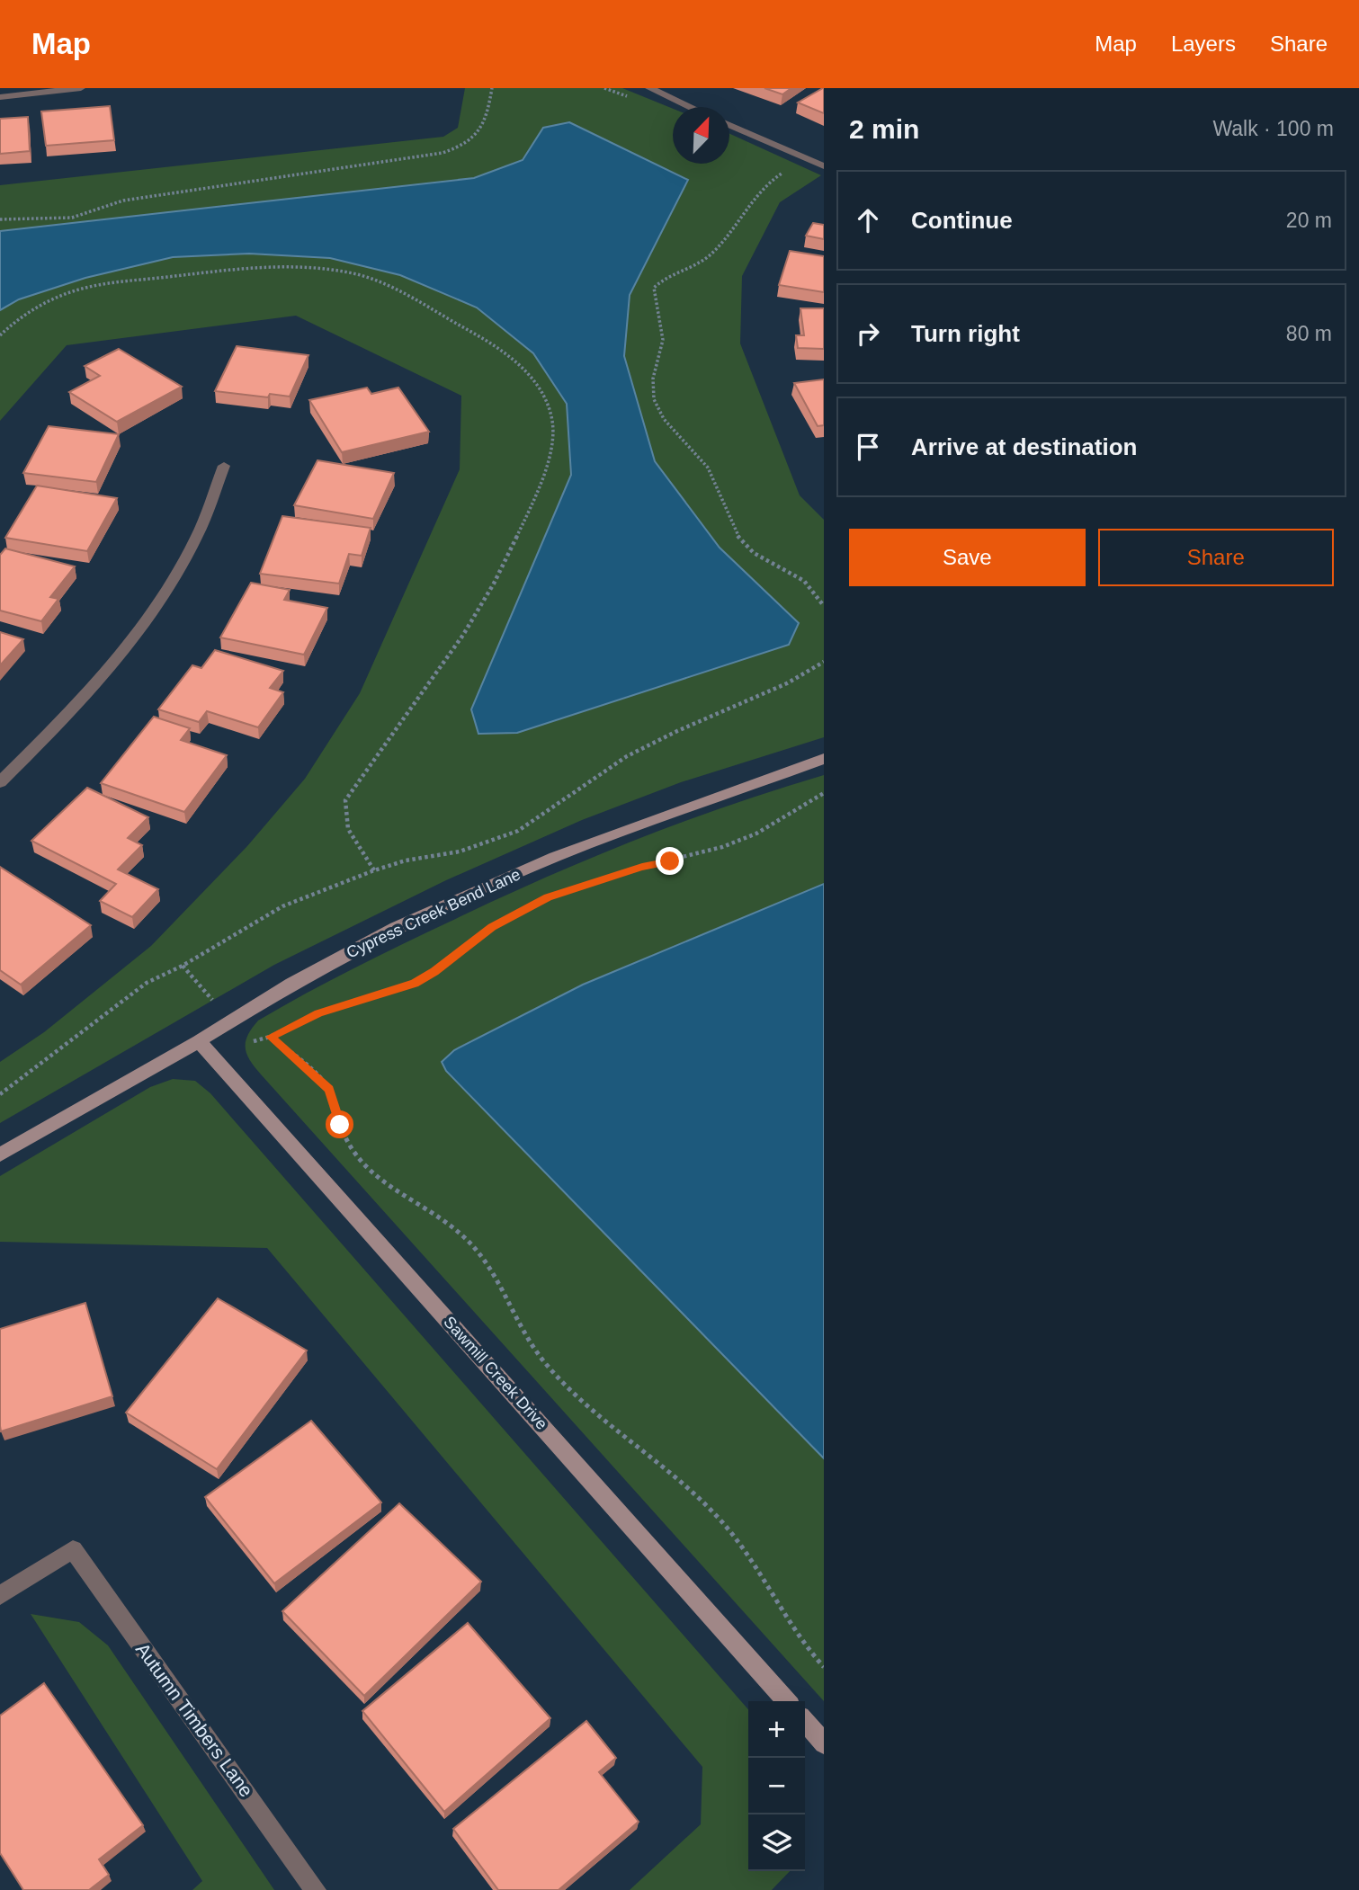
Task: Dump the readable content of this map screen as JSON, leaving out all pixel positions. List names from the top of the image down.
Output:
{
  "streets": {
    "street": ["Cypress Creek Bend Lane", "Sawmill Creek Drive", "Autumn Timbers Lane"]
  },
  "crossings": [
    ["Cypress Creek Bend Lane", "Sawmill Creek Drive"]
  ],
  "north": "top right",
  "page": {
    "header": "Map",
    "nav": ["Map", "Layers", "Share"],
    "heading": ["2 min", "Walk · 100 m"],
    "list": [
      ["Continue", "20 m"],
      ["Turn right", "80 m"],
      "Arrive at destination"
    ],
    "buttons": ["Save", "Share"],
    "map_buttons": ["+", "−"]
  }
}
